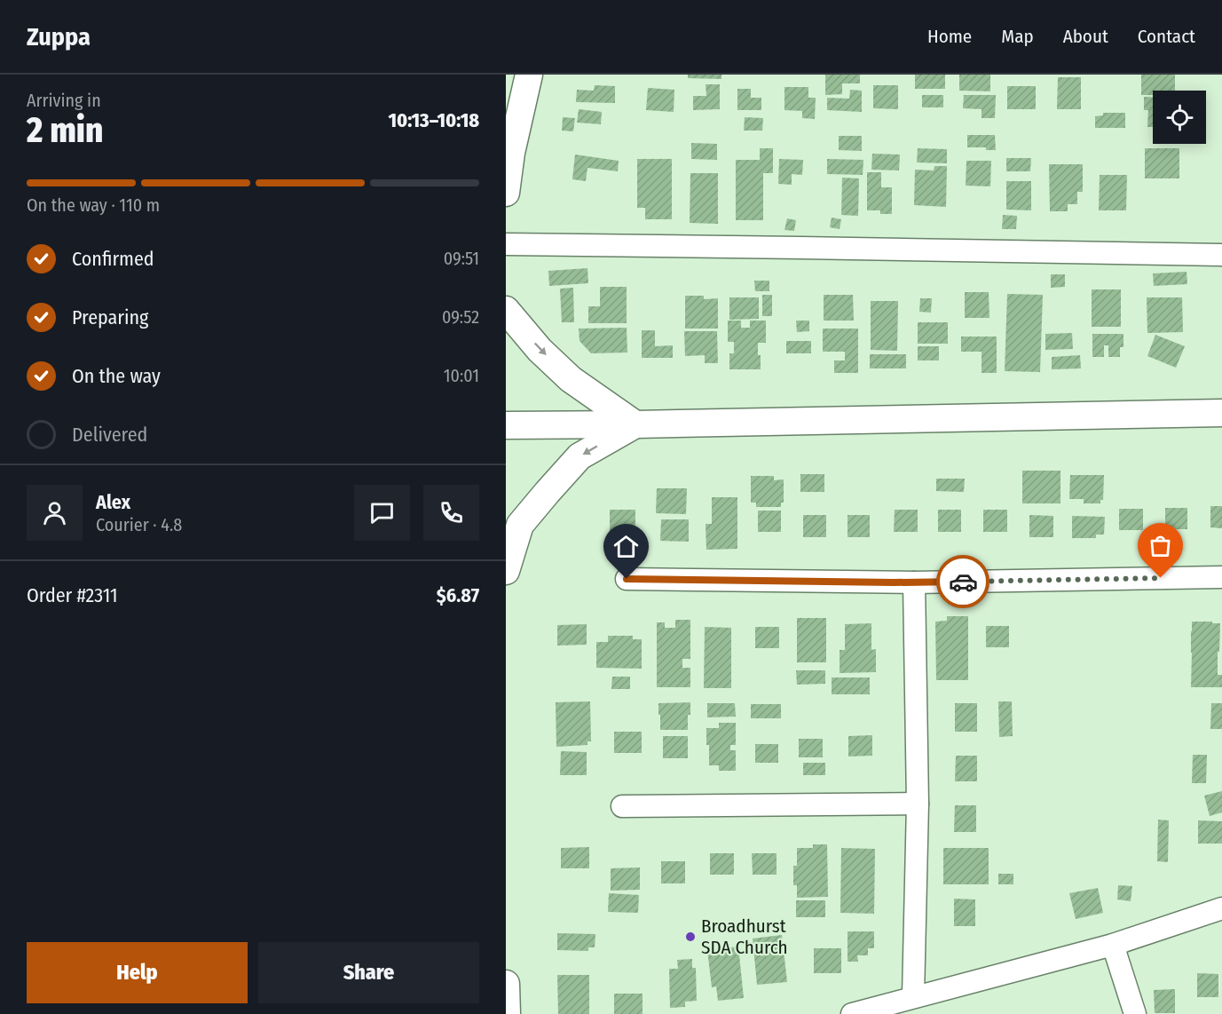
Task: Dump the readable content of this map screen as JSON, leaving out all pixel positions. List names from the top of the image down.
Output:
{
  "places": ["Broadhurst SDA Church"],
  "page": {
    "header": "Zuppa",
    "nav": [
      "Home",
      "Map",
      "About",
      "Contact"
    ],
    "heading": ["2 min", "Arriving in", "10:13–10:18"],
    "panel": [
      "Alex",
      "Courier · 4.8",
      "Order #2311",
      "$6.87"
    ],
    "bar": "On the way · 110 m",
    "list": [
      ["Confirmed", "09:51"],
      ["Preparing", "09:52"],
      ["On the way", "10:01"],
      "Delivered"
    ],
    "buttons": ["Help", "Share"]
  }
}
